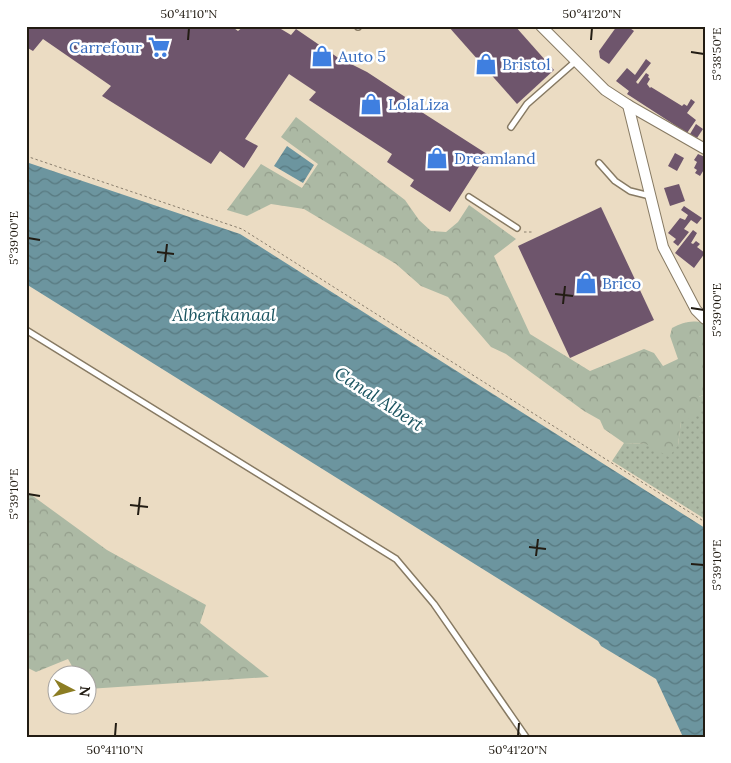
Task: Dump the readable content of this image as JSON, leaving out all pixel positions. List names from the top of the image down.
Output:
{
  "water": ["Albertkanaal", "Canal Albert"],
  "places": {
    "supermarket": ["Carrefour"],
    "shop": [
      "Auto 5",
      "Bristol",
      "LolaLiza",
      "Dreamland",
      "Brico"
    ]
  },
  "north": "right",
  "coordinates": [
    "50°41'10\"N",
    "50°41'20\"N",
    "5°38'50\"E",
    "5°39'00\"E",
    "5°39'10\"E"
  ]
}
